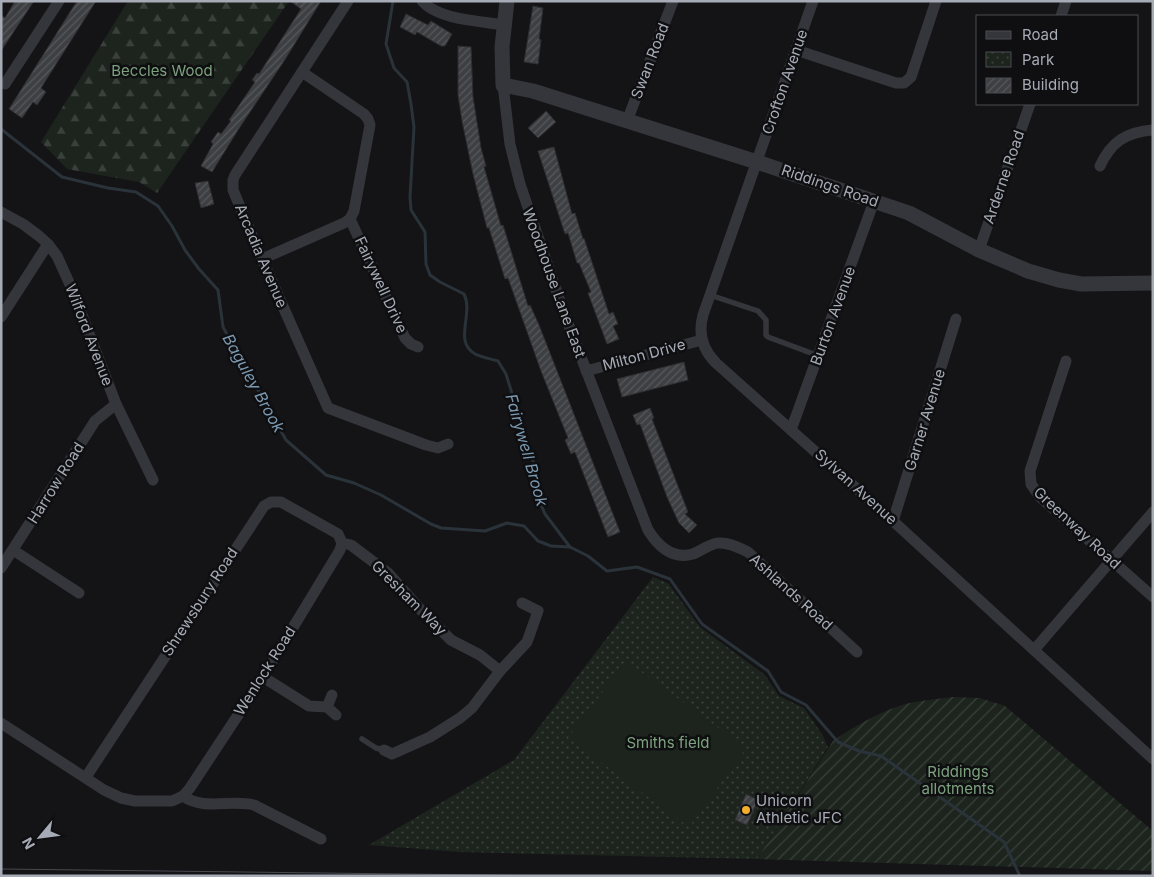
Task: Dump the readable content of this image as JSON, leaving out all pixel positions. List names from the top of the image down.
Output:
{
  "streets": {
    "street": [
      "Swan Road",
      "Crofton Avenue",
      "Arderne Road",
      "Riddings Road",
      "Arcadia Avenue",
      "Woodhouse Lane East",
      "Fairywell Drive",
      "Burton Avenue",
      "Wilford Avenue",
      "Milton Drive",
      "Garner Avenue",
      "Harrow Road",
      "Sylvan Avenue",
      "Greenway Road",
      "Ashlands Road",
      "Gresham Way",
      "Shrewsbury Road",
      "Wenlock Road"
    ]
  },
  "crossings": [
    ["Swan Road", "Riddings Road"],
    ["Crofton Avenue", "Riddings Road"],
    ["Arderne Road", "Riddings Road"],
    ["Riddings Road", "Woodhouse Lane East"],
    ["Riddings Road", "Burton Avenue"],
    ["Woodhouse Lane East", "Milton Drive"],
    ["Woodhouse Lane East", "Ashlands Road"],
    ["Burton Avenue", "Sylvan Avenue"],
    ["Wilford Avenue", "Harrow Road"],
    ["Milton Drive", "Sylvan Avenue"],
    ["Garner Avenue", "Sylvan Avenue"],
    ["Gresham Way", "Shrewsbury Road"],
    ["Gresham Way", "Wenlock Road"],
    ["Shrewsbury Road", "Wenlock Road"]
  ],
  "water": ["Baguley Brook", "Fairywell Brook"],
  "parks": ["Beccles Wood", "Smiths field", "Riddings allotments"],
  "places": ["Unicorn Athletic JFC"],
  "legend": ["Road", "Park", "Building"],
  "north": "bottom left"
}
